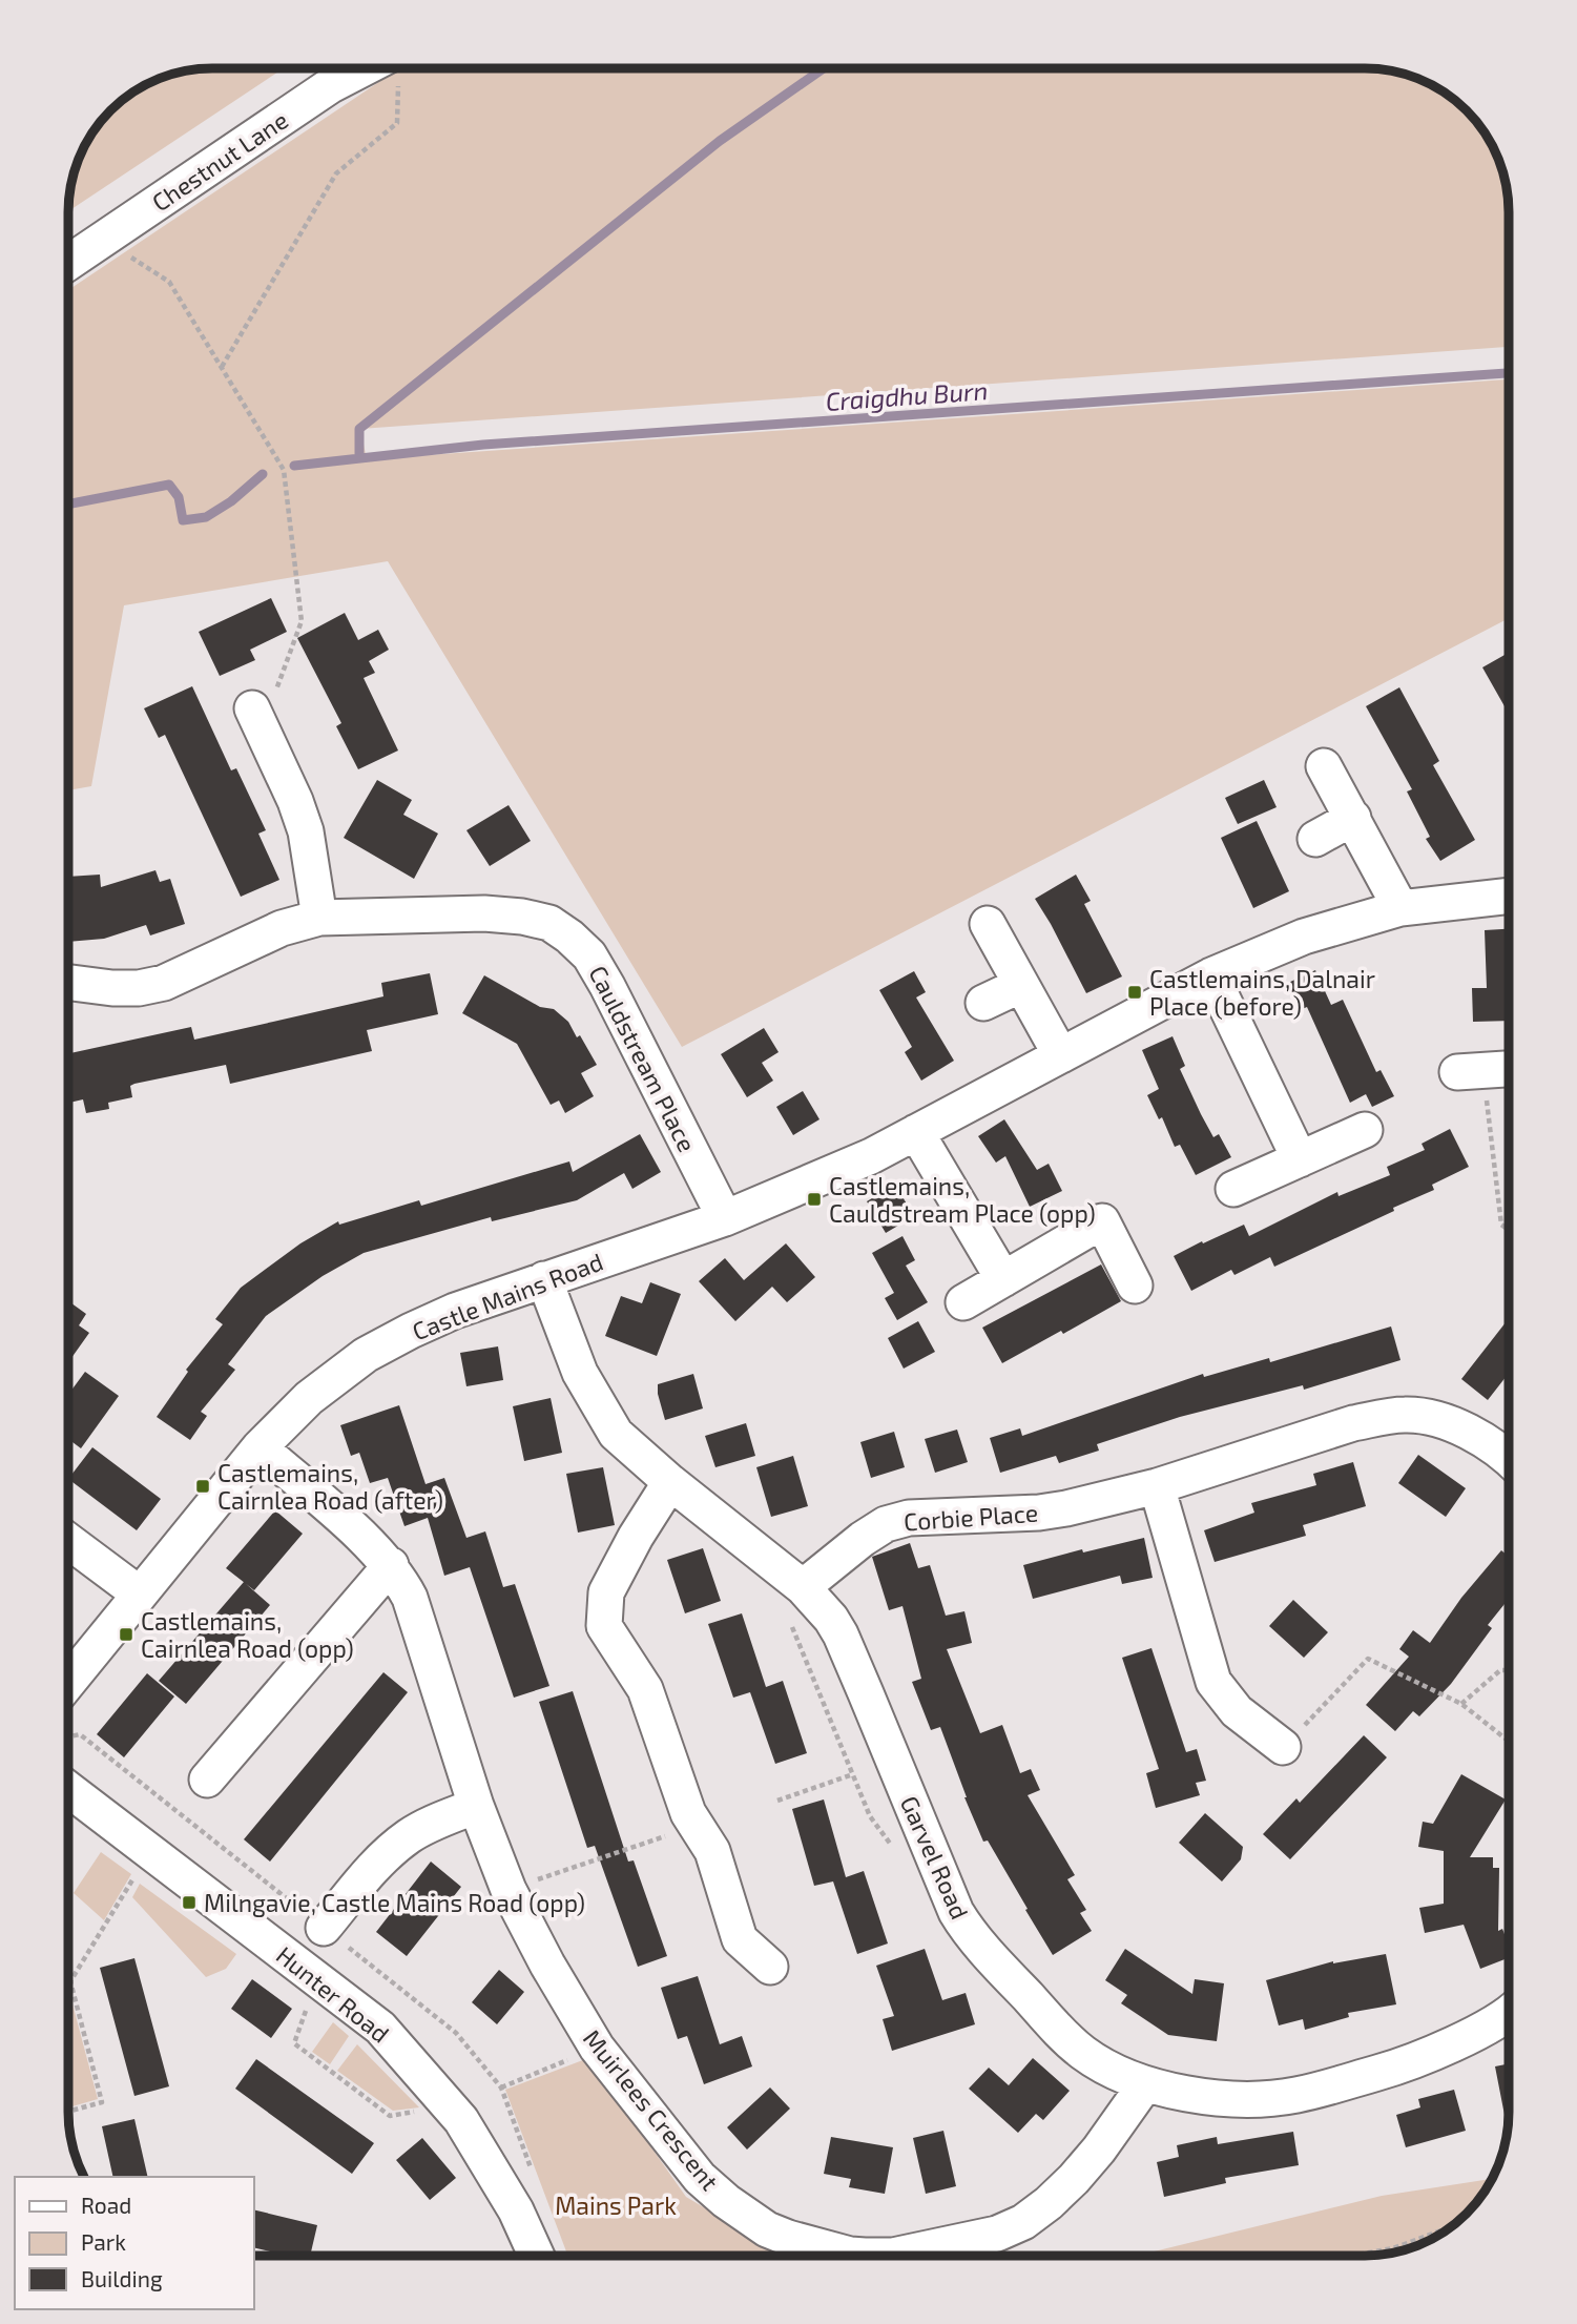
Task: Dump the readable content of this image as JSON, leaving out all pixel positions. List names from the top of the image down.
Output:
{
  "streets": {
    "street": [
      "Chestnut Lane",
      "Cauldstream Place",
      "Castle Mains Road",
      "Corbie Place",
      "Garvel Road",
      "Hunter Road",
      "Muirlees Crescent"
    ]
  },
  "crossings": [
    ["Cauldstream Place", "Castle Mains Road"],
    ["Castle Mains Road", "Garvel Road"],
    ["Castle Mains Road", "Muirlees Crescent"],
    ["Corbie Place", "Garvel Road"],
    ["Garvel Road", "Muirlees Crescent"]
  ],
  "water": ["Craigdhu Burn"],
  "parks": ["Mains Park"],
  "places": {
    "transit": [
      "Castlemains, Dalnair Place (before)",
      "Castlemains, Cauldstream Place (opp)",
      "Castlemains, Cairnlea Road (after)",
      "Castlemains, Cairnlea Road (opp)",
      "Milngavie, Castle Mains Road (opp)"
    ]
  },
  "legend": ["Road", "Park", "Building"]
}
